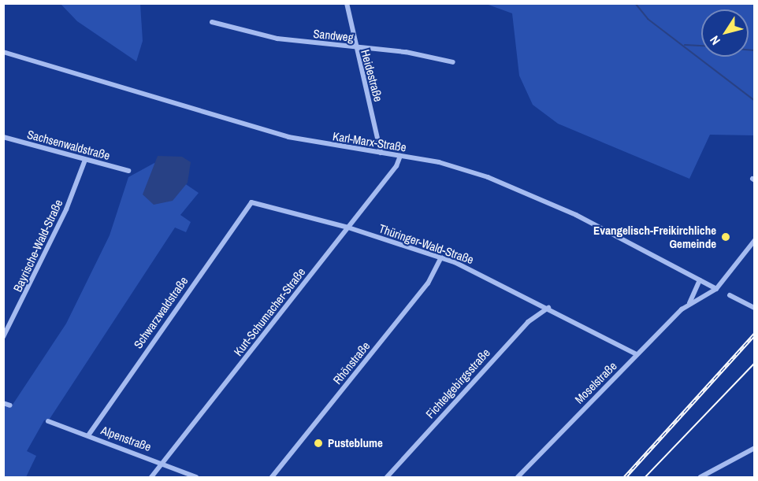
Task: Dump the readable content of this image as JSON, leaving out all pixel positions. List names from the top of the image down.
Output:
{
  "streets": {
    "street": [
      "Sandweg",
      "Heidestraße",
      "Karl-Marx-Straße",
      "Sachsenwaldstraße",
      "Thüringer-Wald-Straße",
      "Bayrische-Wald-Straße",
      "Kurt-Schumacher-Straße",
      "Schwarzwaldstraße",
      "Rhönstraße",
      "Moselstraße",
      "Fichtelgebirgsstraße",
      "Alpenstraße"
    ]
  },
  "crossings": [
    ["Sandweg", "Heidestraße"],
    ["Heidestraße", "Karl-Marx-Straße"],
    ["Karl-Marx-Straße", "Kurt-Schumacher-Straße"],
    ["Karl-Marx-Straße", "Moselstraße"],
    ["Sachsenwaldstraße", "Bayrische-Wald-Straße"],
    ["Thüringer-Wald-Straße", "Kurt-Schumacher-Straße"],
    ["Thüringer-Wald-Straße", "Schwarzwaldstraße"],
    ["Thüringer-Wald-Straße", "Rhönstraße"],
    ["Thüringer-Wald-Straße", "Moselstraße"],
    ["Thüringer-Wald-Straße", "Fichtelgebirgsstraße"],
    ["Kurt-Schumacher-Straße", "Alpenstraße"],
    ["Schwarzwaldstraße", "Alpenstraße"]
  ],
  "places": ["Evangelisch-Freikirchliche Gemeinde", "Pusteblume"],
  "north": "bottom left"
}
